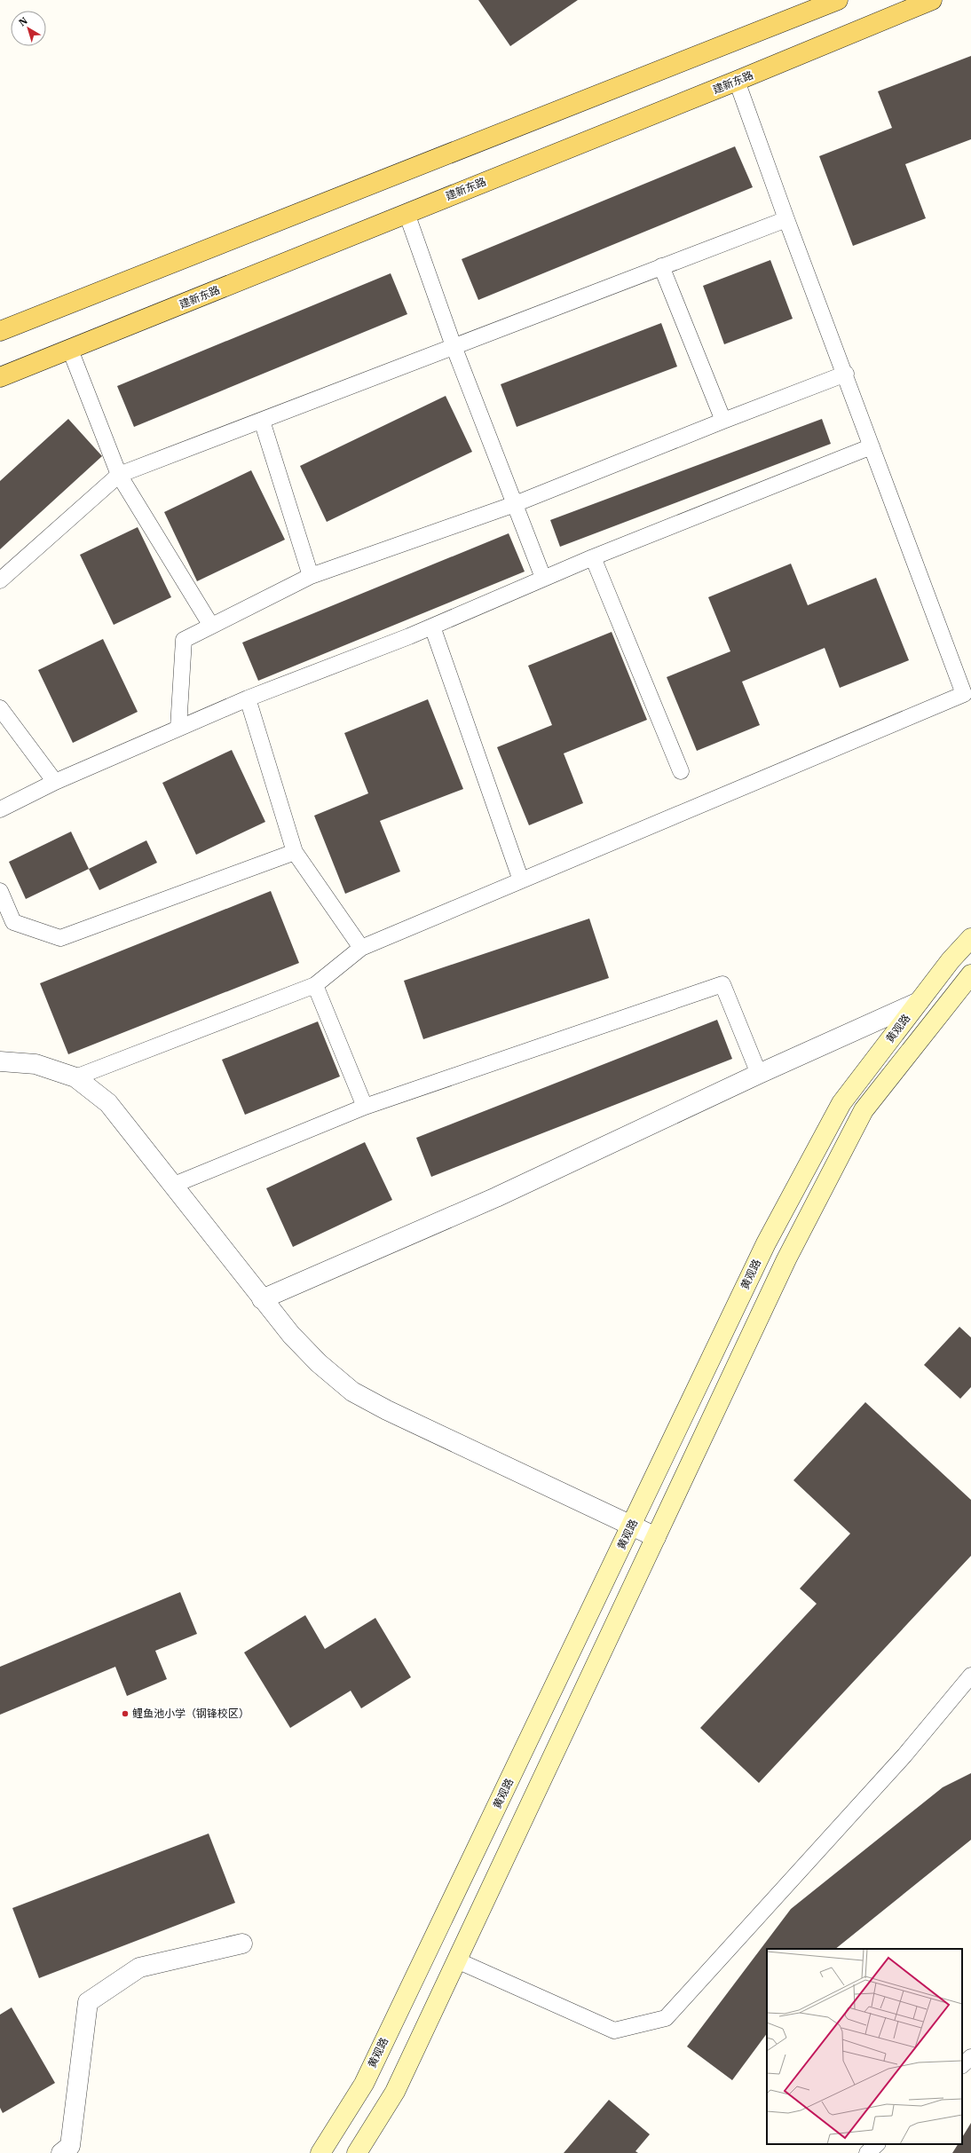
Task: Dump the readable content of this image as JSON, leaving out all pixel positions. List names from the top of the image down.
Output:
{
  "streets": {
    "main road": ["建新东路", "黄观路"]
  },
  "places": ["鲤鱼池小学（钢锋校区）"],
  "north": "top left"
}
